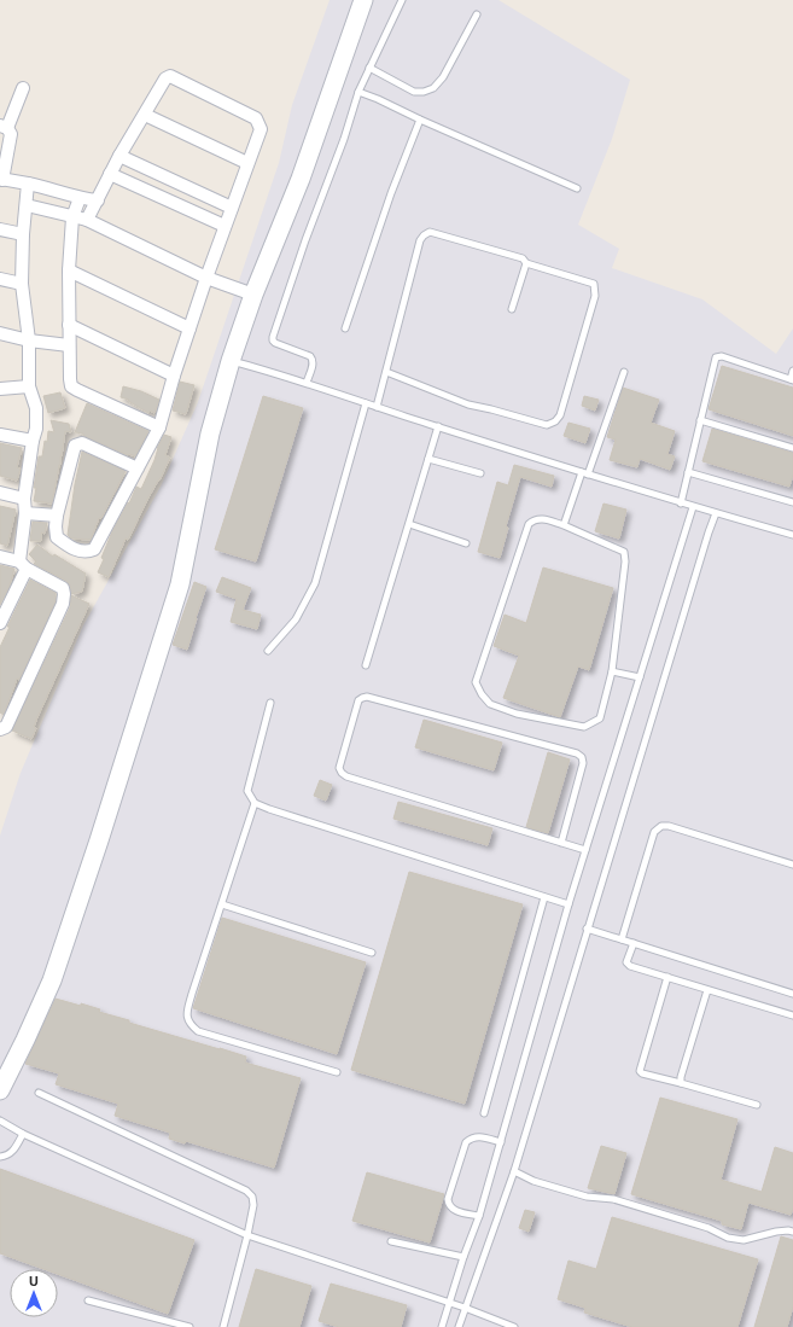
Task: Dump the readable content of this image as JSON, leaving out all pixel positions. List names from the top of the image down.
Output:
{
  "north": "top"
}
